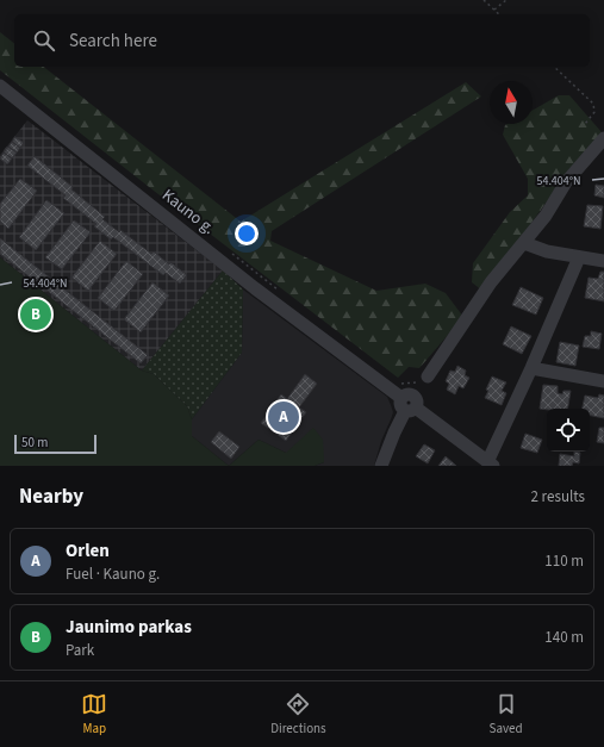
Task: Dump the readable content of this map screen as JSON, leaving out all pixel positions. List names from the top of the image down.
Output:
{
  "streets": {
    "street": ["Kauno g."]
  },
  "scale_bar": "50 m",
  "north": "top",
  "page": {
    "search": "Search here",
    "pins": ["B", "A"],
    "scale": "50 m",
    "heading": ["Nearby", "2 results"],
    "list": [
      {
        "mark": "A",
        "name": "Orlen",
        "note": "Fuel · Kauno g.",
        "value": "110 m"
      },
      {
        "mark": "B",
        "name": "Jaunimo parkas",
        "note": "Park",
        "value": "140 m"
      }
    ],
    "nav": ["Map", "Directions", "Saved"]
  },
  "coordinates": ["54.404°N"]
}
